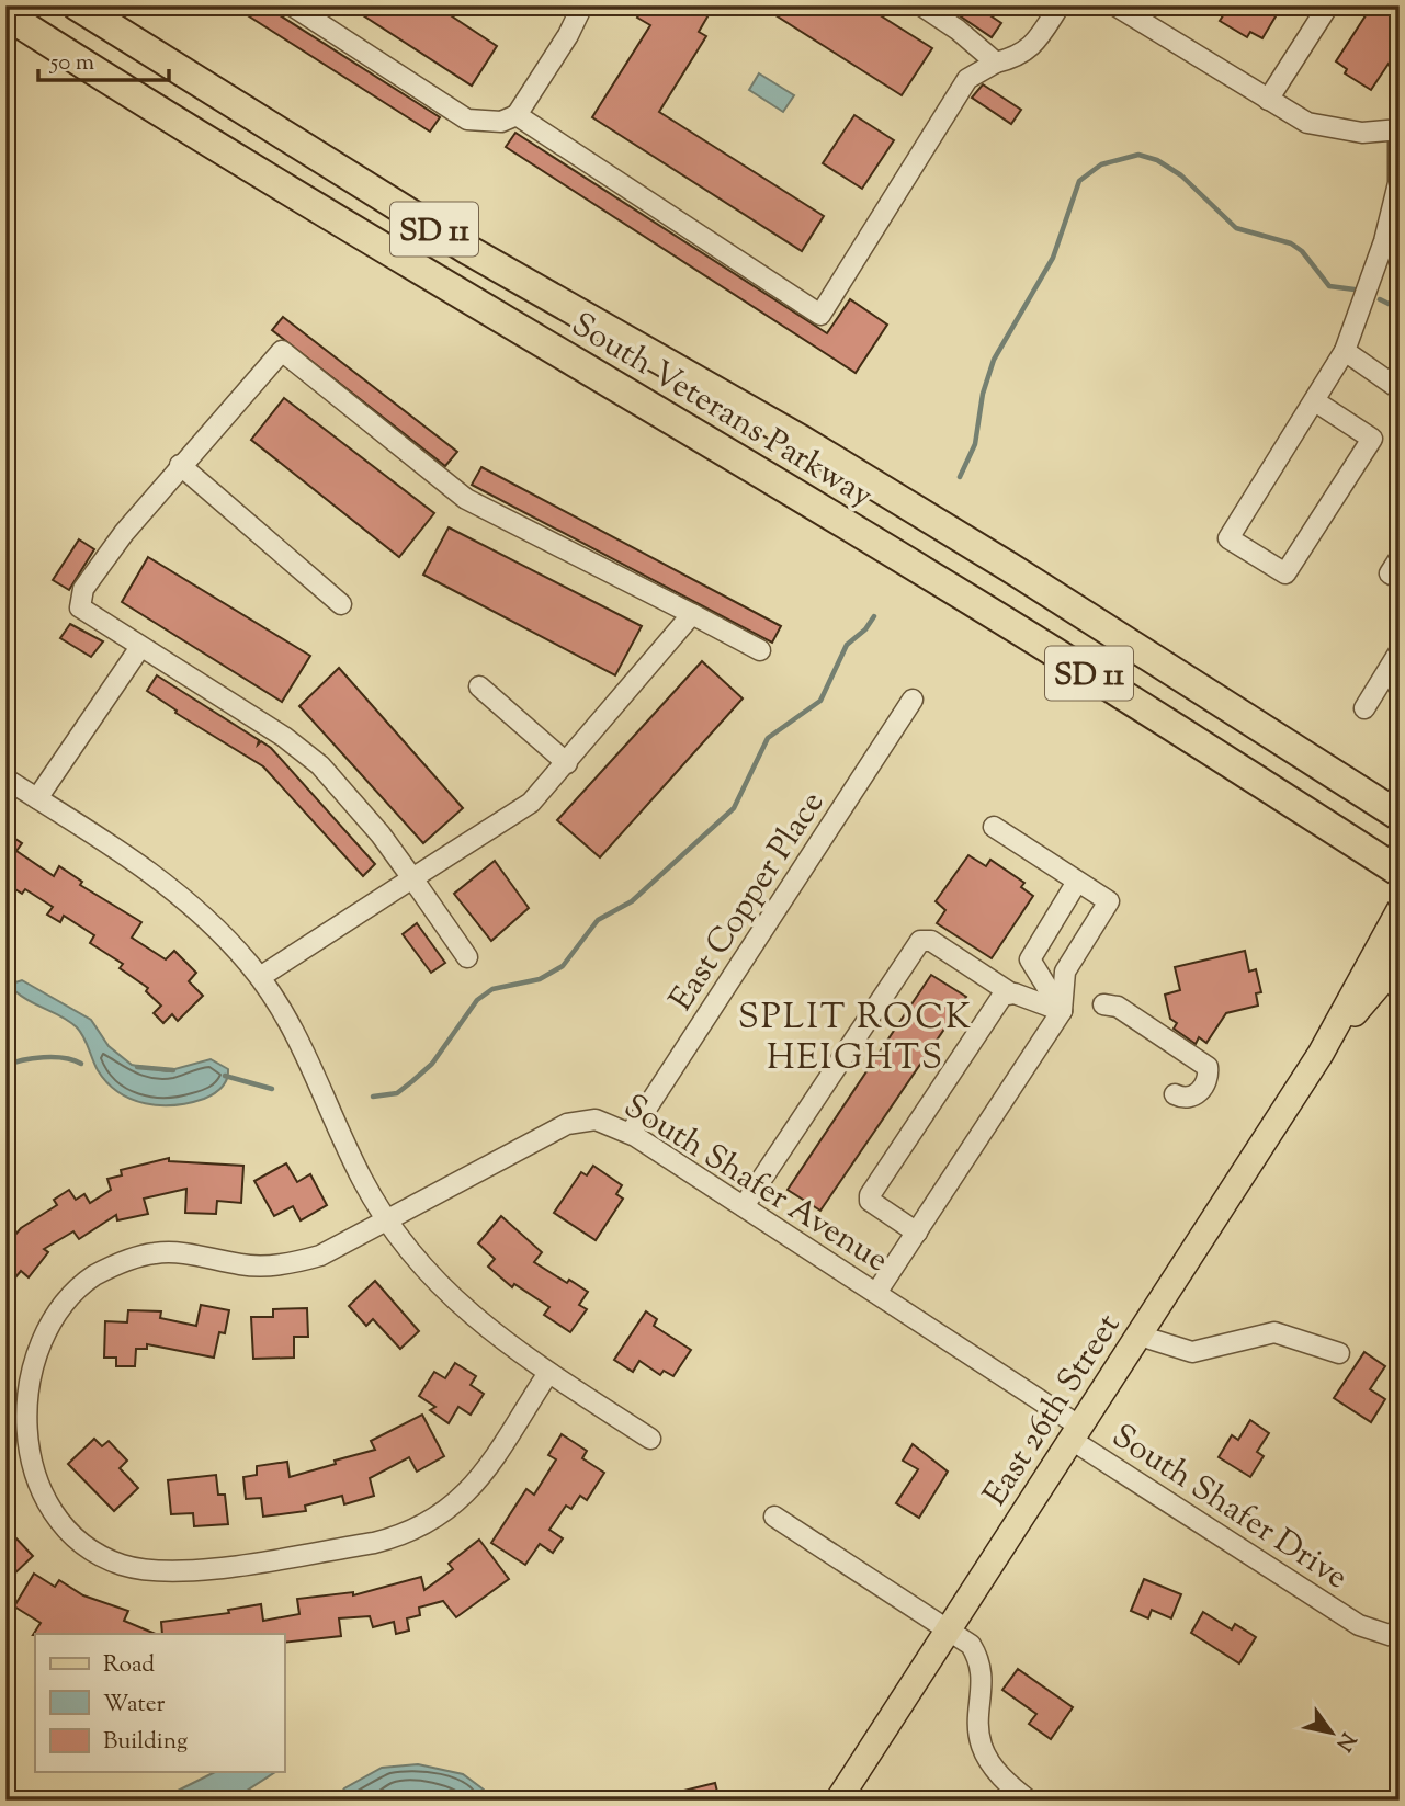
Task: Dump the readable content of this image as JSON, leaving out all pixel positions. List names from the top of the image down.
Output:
{
  "streets": {
    "highway": ["SD 11", "South Veterans Parkway"],
    "main road": ["East 26th Street"],
    "street": ["East Copper Place", "South Shafer Avenue", "South Shafer Drive"]
  },
  "crossings": [
    ["East Copper Place", "South Shafer Avenue"],
    ["South Shafer Avenue", "East 26th Street"],
    ["South Shafer Avenue", "South Shafer Drive"],
    ["East 26th Street", "South Shafer Drive"]
  ],
  "districts": ["SPLIT ROCK HEIGHTS"],
  "legend": ["Road", "Water", "Building"],
  "scale_bar": "50 m",
  "north": "bottom right"
}
